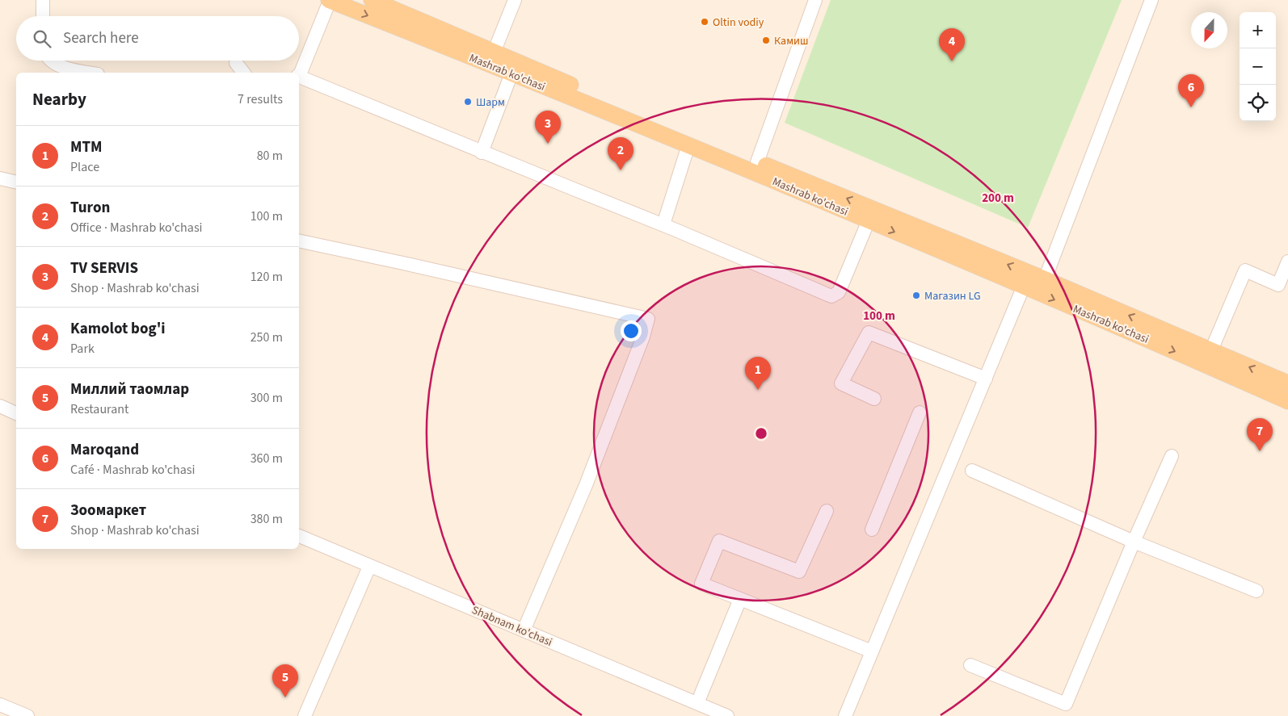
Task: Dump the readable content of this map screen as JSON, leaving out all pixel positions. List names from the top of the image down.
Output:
{
  "streets": {
    "main road": ["Mashrab ko'chasi"],
    "street": ["Shabnam ko'chasi"]
  },
  "places": [
    "Oltin vodiy",
    "Камиш",
    "Шарм",
    "Магазин LG"
  ],
  "north": "bottom",
  "page": {
    "map_buttons": ["+", "−"],
    "search": "Search here",
    "pins": [
      "4",
      "6",
      "3",
      "2",
      "1",
      "7",
      "5"
    ],
    "heading": ["Nearby", "7 results"],
    "list": [
      {
        "mark": "1",
        "name": "MTM",
        "note": "Place",
        "value": "80 m"
      },
      {
        "mark": "2",
        "name": "Turon",
        "note": "Office · Mashrab ko'chasi",
        "value": "100 m"
      },
      {
        "mark": "3",
        "name": "TV SERVIS",
        "note": "Shop · Mashrab ko'chasi",
        "value": "120 m"
      },
      {
        "mark": "4",
        "name": "Kamolot bog'i",
        "note": "Park",
        "value": "250 m"
      },
      {
        "mark": "5",
        "name": "Миллий таомлар",
        "note": "Restaurant",
        "value": "300 m"
      },
      {
        "mark": "6",
        "name": "Maroqand",
        "note": "Café · Mashrab ko'chasi",
        "value": "360 m"
      },
      {
        "mark": "7",
        "name": "Зоомаркет",
        "note": "Shop · Mashrab ko'chasi",
        "value": "380 m"
      }
    ]
  },
  "rings": ["200 m", "100 m"]
}
